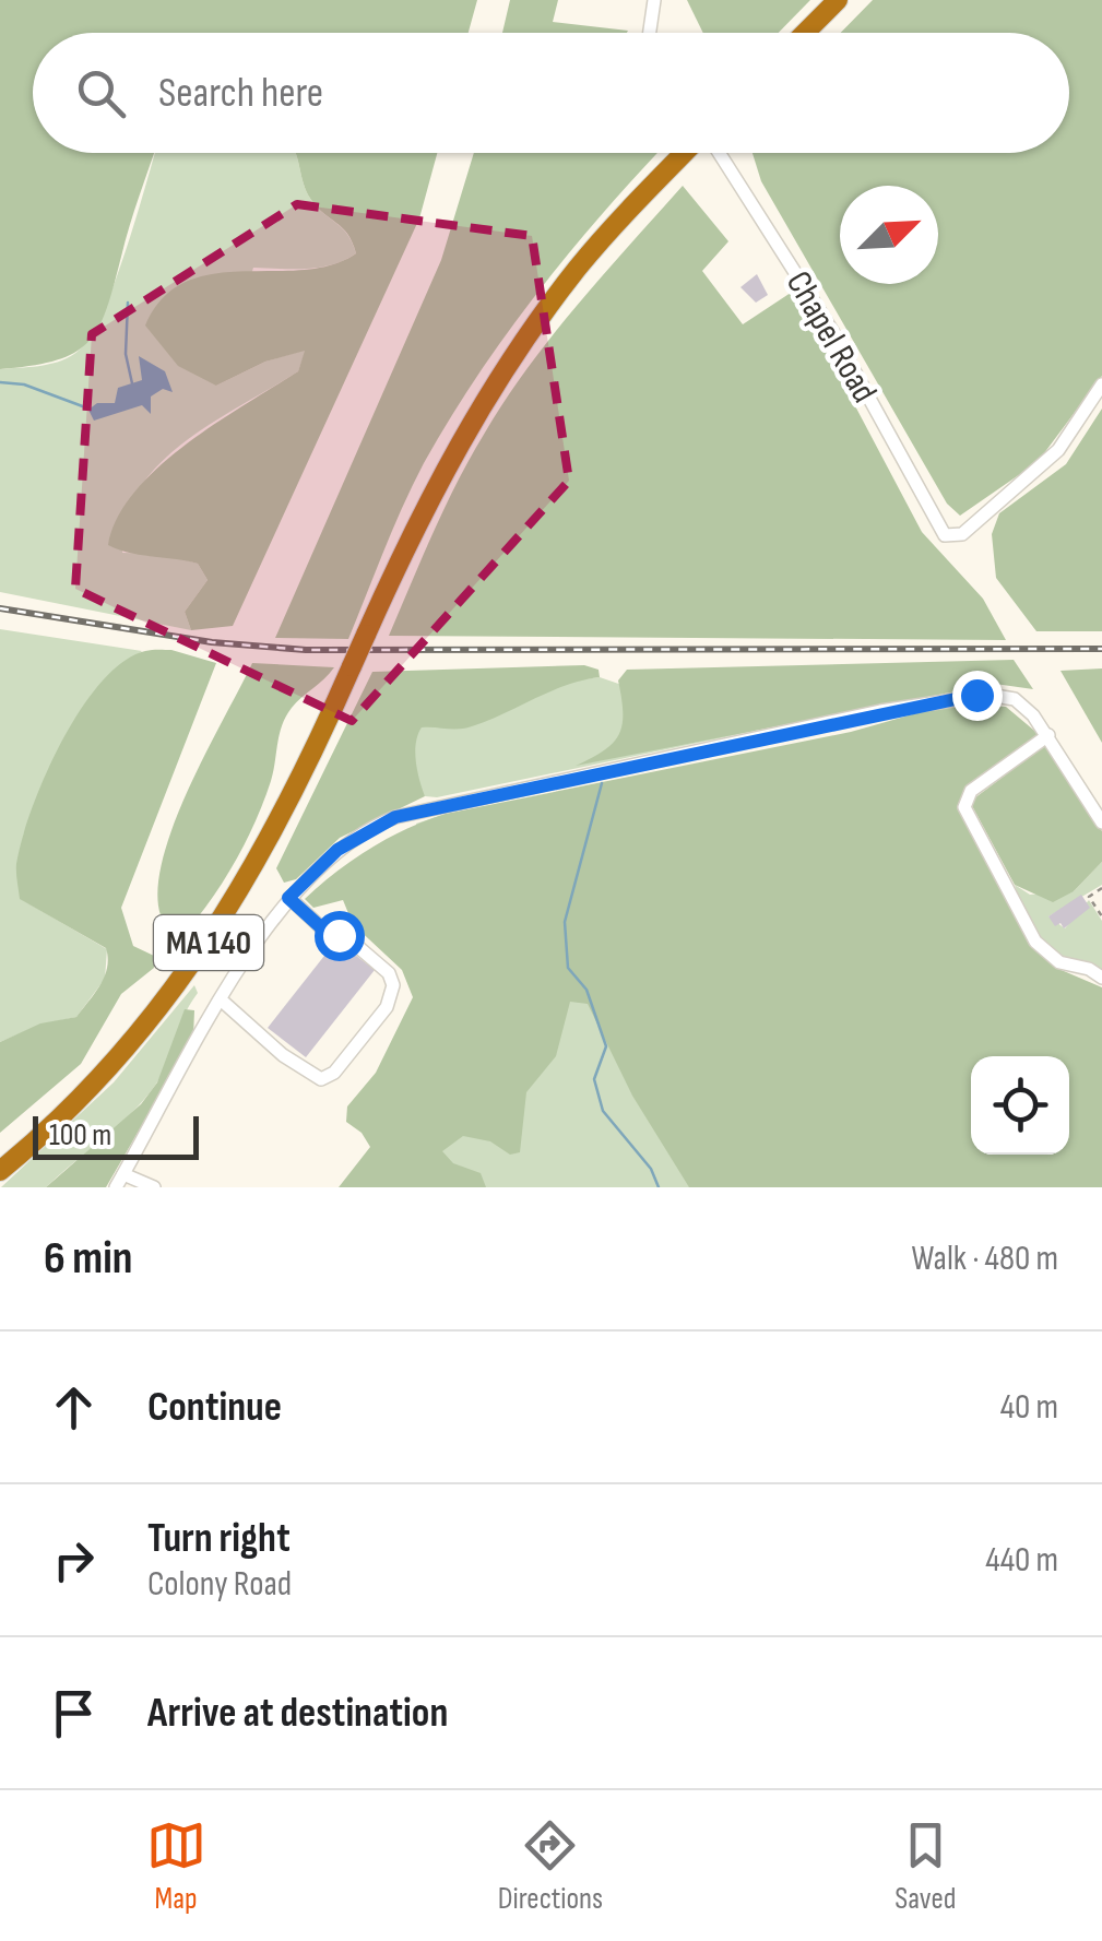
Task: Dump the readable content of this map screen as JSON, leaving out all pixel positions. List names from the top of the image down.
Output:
{
  "streets": {
    "highway": ["MA 140"],
    "street": ["Chapel Road"]
  },
  "scale_bar": "100 m",
  "north": "top right",
  "page": {
    "search": "Search here",
    "scale": "100 m",
    "heading": ["6 min", "Walk · 480 m"],
    "list": [
      ["Continue", "40 m"],
      ["Turn right", "Colony Road", "440 m"],
      "Arrive at destination"
    ],
    "nav": ["Map", "Directions", "Saved"]
  }
}
